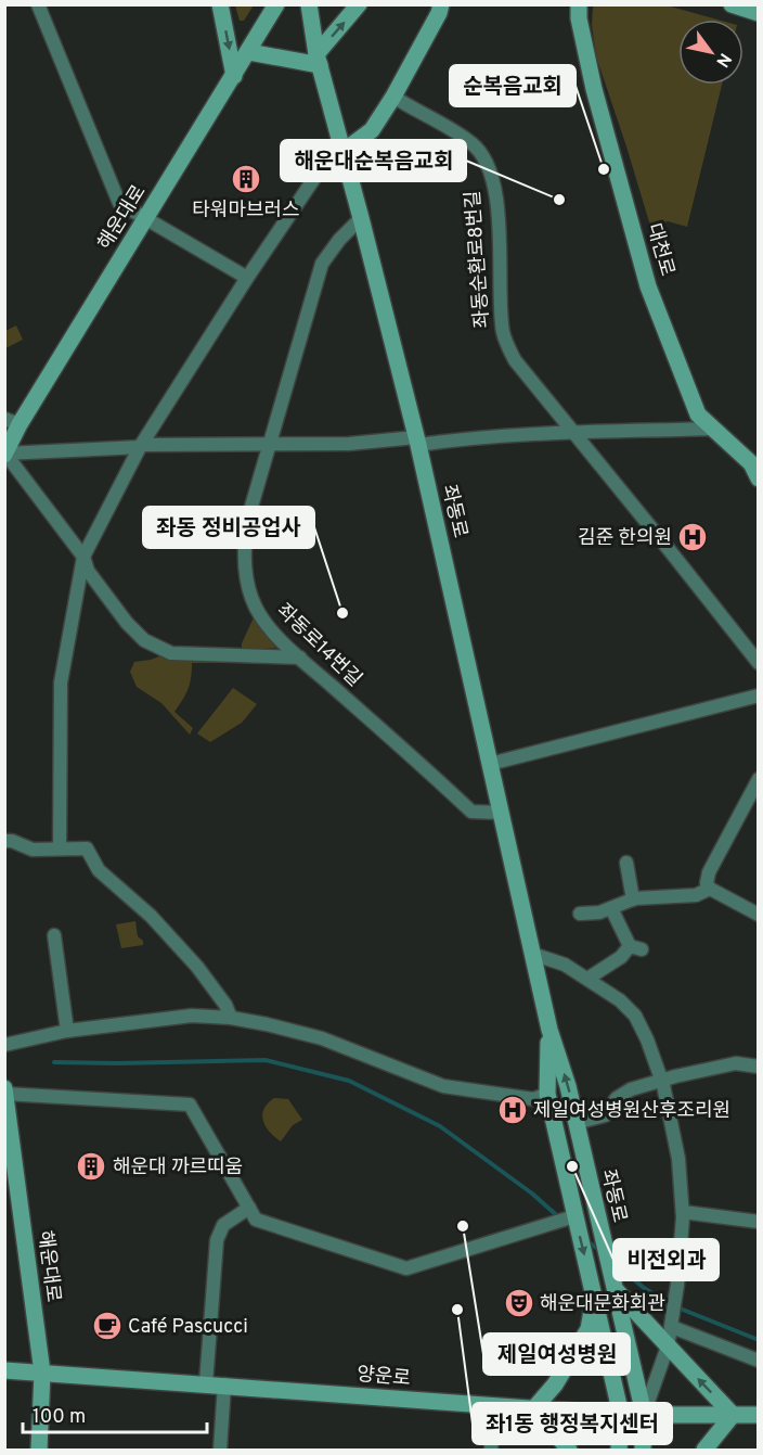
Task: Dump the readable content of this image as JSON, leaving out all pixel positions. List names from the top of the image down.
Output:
{
  "streets": {
    "main road": [
      "해운대로",
      "대천로",
      "좌동로",
      "양운로"
    ],
    "street": ["좌동순환로8번길", "좌동로14번길"]
  },
  "crossings": [
    ["해운대로", "양운로"],
    ["좌동로", "좌동로14번길"],
    ["좌동로", "양운로"]
  ],
  "places": {
    "other": [
      "순복음교회",
      "해운대순복음교회",
      "좌동 정비공업사",
      "비전외과",
      "제일여성병원",
      "좌1동 행정복지센터"
    ],
    "building": ["타워마브러스", "해운대 까르띠움"],
    "hospital": ["김준 한의원", "제일여성병원산후조리원"],
    "theatre": ["해운대문화회관"],
    "cafe": ["Café Pascucci"]
  },
  "scale_bar": "100 m",
  "north": "bottom right"
}
